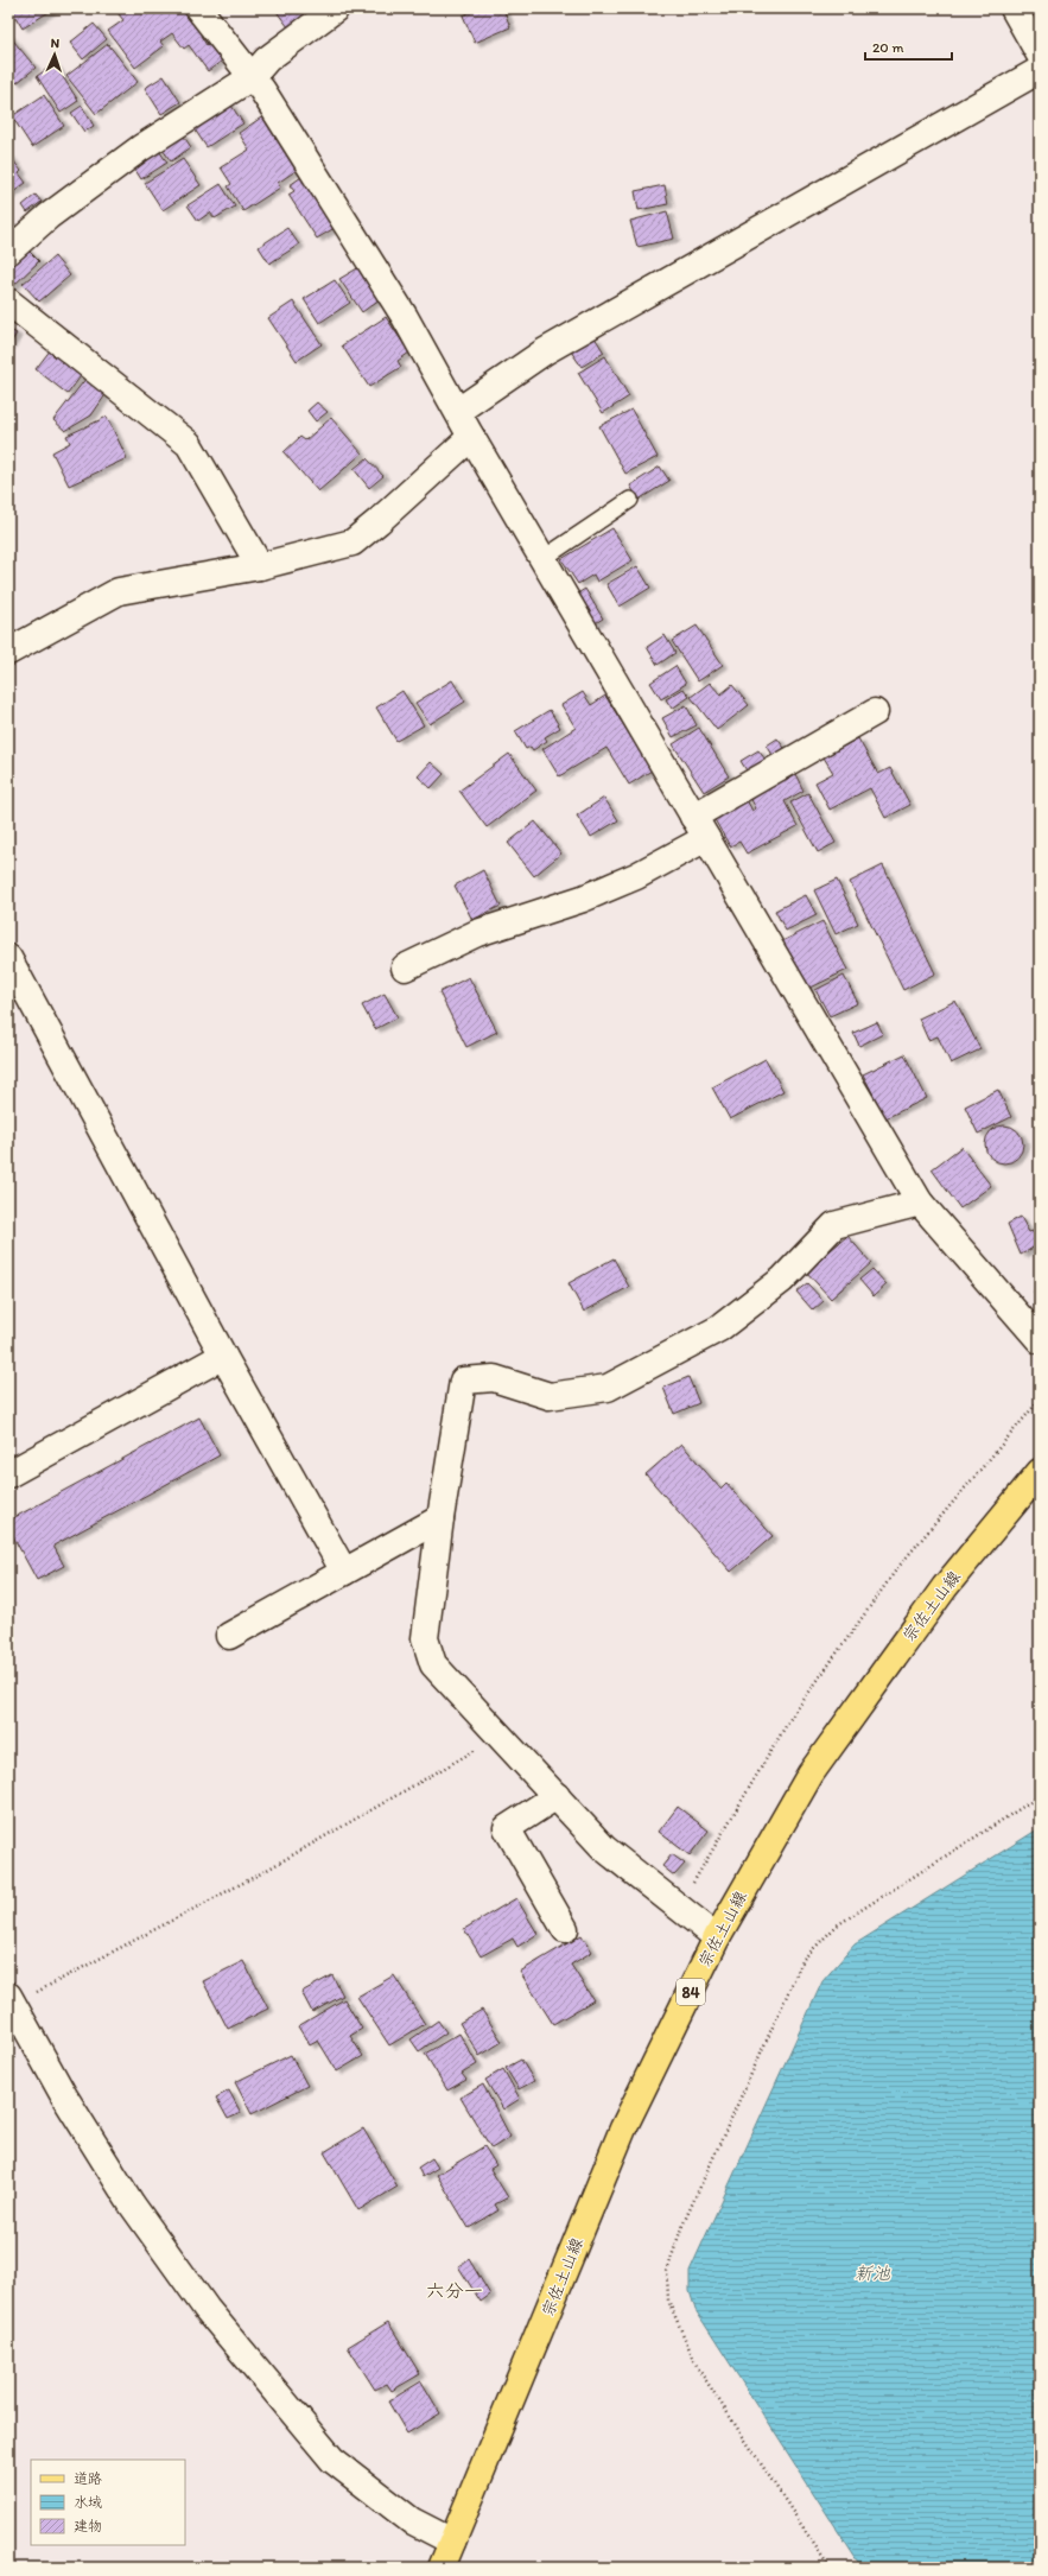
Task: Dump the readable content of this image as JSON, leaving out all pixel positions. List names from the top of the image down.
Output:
{
  "streets": {
    "main road": ["宗佐土山線", "84"]
  },
  "districts": ["六分一"],
  "water": ["新池"],
  "legend": ["道路", "水域", "建物"],
  "scale_bar": "20 m",
  "north": "top"
}
